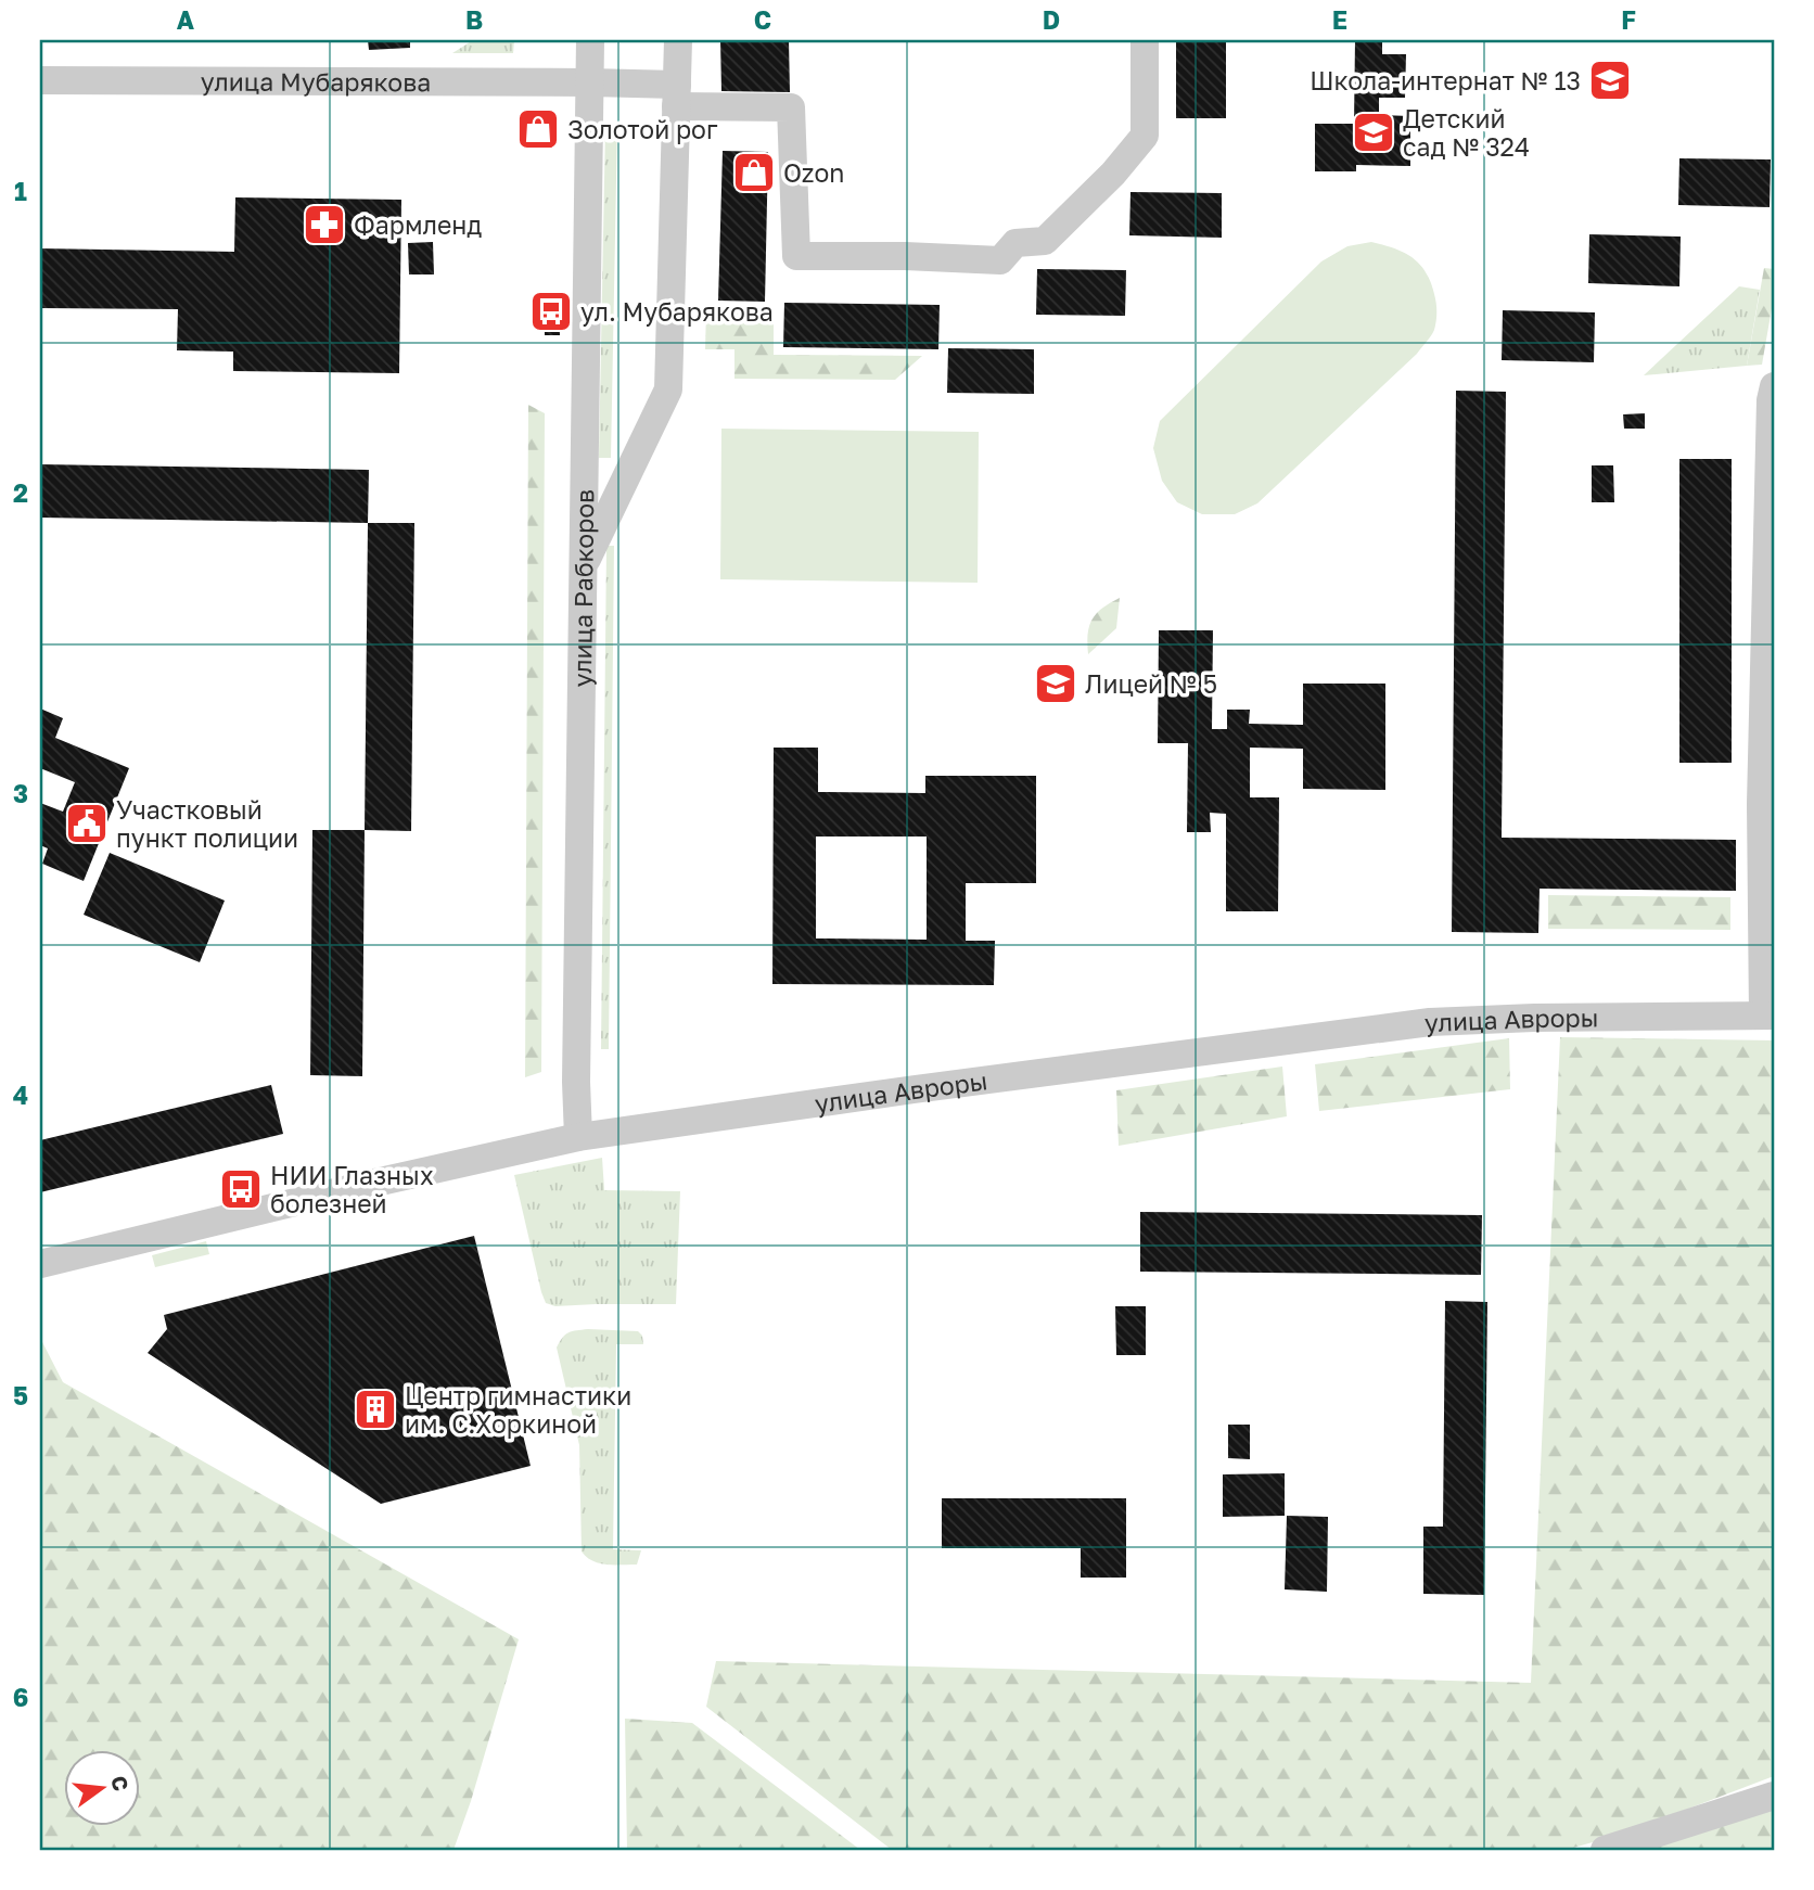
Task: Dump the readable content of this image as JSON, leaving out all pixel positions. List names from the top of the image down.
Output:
{
  "streets": {
    "street": ["улица Мубарякова", "улица Рабкоров", "улица Авроры"]
  },
  "crossings": [
    ["улица Мубарякова", "улица Рабкоров"],
    ["улица Рабкоров", "улица Авроры"]
  ],
  "places": {
    "school or university": ["Школа-интернат № 13", "Детский сад № 324", "Лицей № 5"],
    "shop": ["Золотой рог", "Ozon"],
    "pharmacy": ["Фармленд"],
    "bus stop": ["ул. Мубарякова", "НИИ Глазных болезней"],
    "public building": ["Участковый пункт полиции"],
    "building": ["Центр гимнастики им. С.Хоркиной"]
  },
  "north": "right",
  "grid": {
    "columns": [
      "A",
      "B",
      "C",
      "D",
      "E",
      "F"
    ],
    "rows": [
      "1",
      "2",
      "3",
      "4",
      "5",
      "6"
    ]
  }
}
